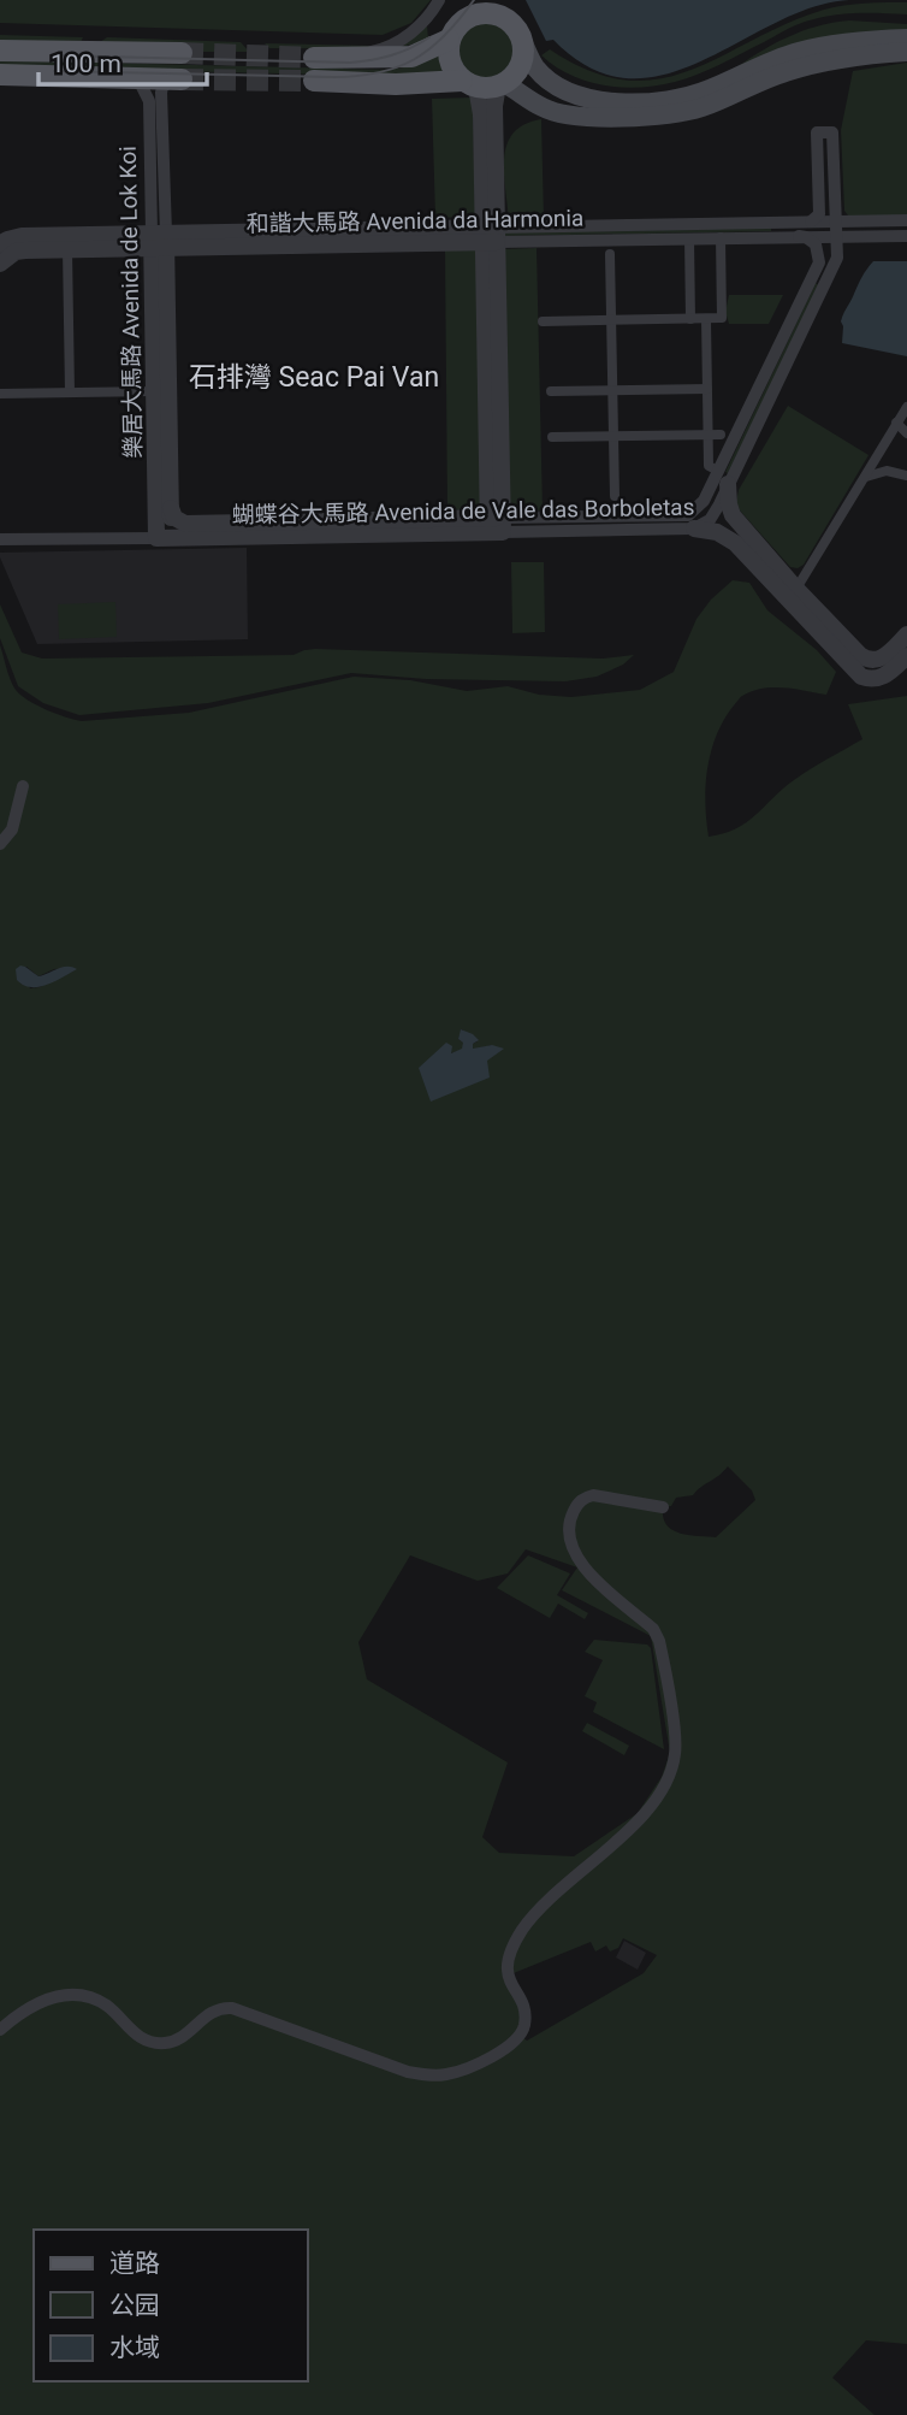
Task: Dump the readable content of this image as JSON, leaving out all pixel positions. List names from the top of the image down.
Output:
{
  "streets": {
    "street": ["和諧大馬路 Avenida da Harmonia", "樂居大馬路 Avenida de Lok Koi", "蝴蝶谷大馬路 Avenida de Vale das Borboletas"]
  },
  "crossings": [
    ["和諧大馬路 Avenida da Harmonia", "樂居大馬路 Avenida de Lok Koi"],
    ["樂居大馬路 Avenida de Lok Koi", "蝴蝶谷大馬路 Avenida de Vale das Borboletas"]
  ],
  "districts": ["石排灣 Seac Pai Van"],
  "legend": ["道路", "公园", "水域"],
  "scale_bar": "100 m"
}
